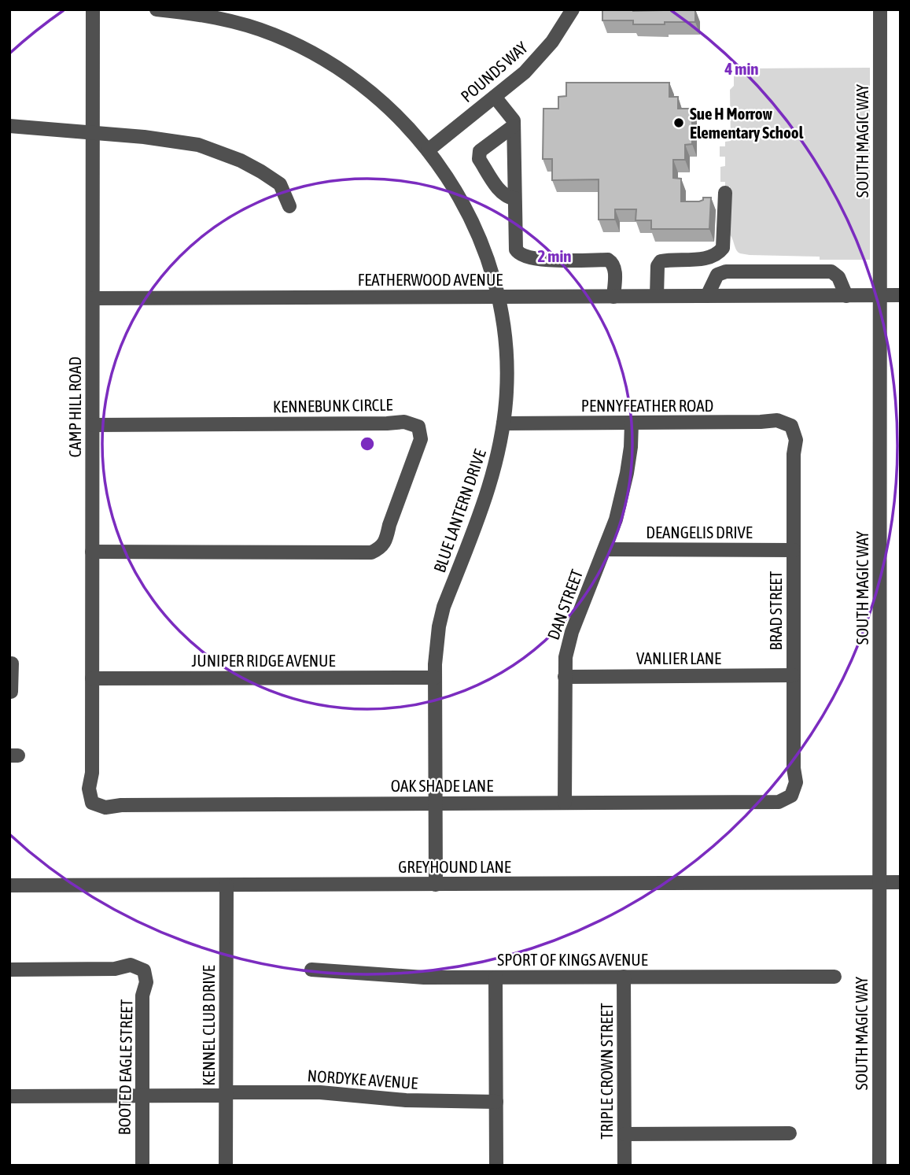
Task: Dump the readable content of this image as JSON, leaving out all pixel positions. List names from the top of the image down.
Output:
{
  "streets": {
    "street": [
      "POUNDS WAY",
      "SOUTH MAGIC WAY",
      "FEATHERWOOD AVENUE",
      "KENNEBUNK CIRCLE",
      "PENNYFEATHER ROAD",
      "CAMP HILL ROAD",
      "BLUE LANTERN DRIVE",
      "DEANGELIS DRIVE",
      "DAN STREET",
      "BRAD STREET",
      "VANLIER LANE",
      "JUNIPER RIDGE AVENUE",
      "OAK SHADE LANE",
      "GREYHOUND LANE",
      "SPORT OF KINGS AVENUE",
      "KENNEL CLUB DRIVE",
      "BOOTED EAGLE STREET",
      "TRIPLE CROWN STREET",
      "NORDYKE AVENUE"
    ]
  },
  "crossings": [
    ["POUNDS WAY", "BLUE LANTERN DRIVE"],
    ["SOUTH MAGIC WAY", "FEATHERWOOD AVENUE"],
    ["SOUTH MAGIC WAY", "GREYHOUND LANE"],
    ["FEATHERWOOD AVENUE", "CAMP HILL ROAD"],
    ["FEATHERWOOD AVENUE", "BLUE LANTERN DRIVE"],
    ["KENNEBUNK CIRCLE", "CAMP HILL ROAD"],
    ["PENNYFEATHER ROAD", "BLUE LANTERN DRIVE"],
    ["PENNYFEATHER ROAD", "DAN STREET"],
    ["PENNYFEATHER ROAD", "BRAD STREET"],
    ["CAMP HILL ROAD", "JUNIPER RIDGE AVENUE"],
    ["CAMP HILL ROAD", "OAK SHADE LANE"],
    ["BLUE LANTERN DRIVE", "JUNIPER RIDGE AVENUE"],
    ["BLUE LANTERN DRIVE", "OAK SHADE LANE"],
    ["BLUE LANTERN DRIVE", "GREYHOUND LANE"],
    ["DEANGELIS DRIVE", "DAN STREET"],
    ["DEANGELIS DRIVE", "BRAD STREET"],
    ["DAN STREET", "VANLIER LANE"],
    ["DAN STREET", "OAK SHADE LANE"],
    ["BRAD STREET", "VANLIER LANE"],
    ["BRAD STREET", "OAK SHADE LANE"],
    ["GREYHOUND LANE", "KENNEL CLUB DRIVE"],
    ["SPORT OF KINGS AVENUE", "TRIPLE CROWN STREET"],
    ["KENNEL CLUB DRIVE", "NORDYKE AVENUE"],
    ["BOOTED EAGLE STREET", "NORDYKE AVENUE"]
  ],
  "places": ["Sue H Morrow Elementary School"],
  "rings": ["4 min", "2 min"]
}
